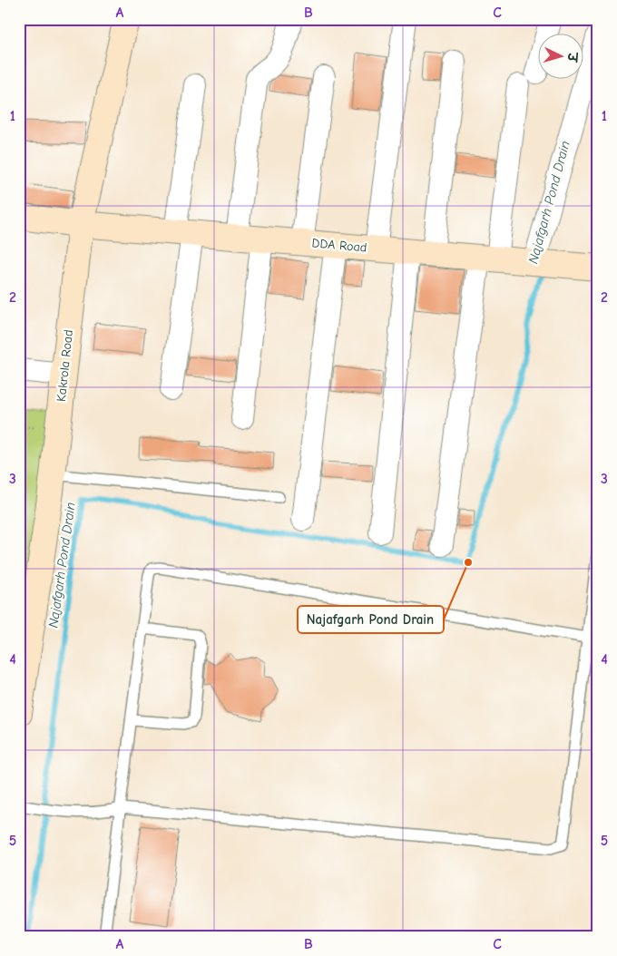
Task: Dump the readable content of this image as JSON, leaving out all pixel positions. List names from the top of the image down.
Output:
{
  "streets": {
    "street": ["DDA Road", "Kakrola Road"]
  },
  "crossings": [
    ["DDA Road", "Kakrola Road"]
  ],
  "water": ["Najafgarh Pond Drain"],
  "places": ["Najafgarh Pond Drain"],
  "north": "right",
  "grid": {
    "columns": ["A", "B", "C"],
    "rows": [
      "1",
      "2",
      "3",
      "4",
      "5"
    ]
  }
}
